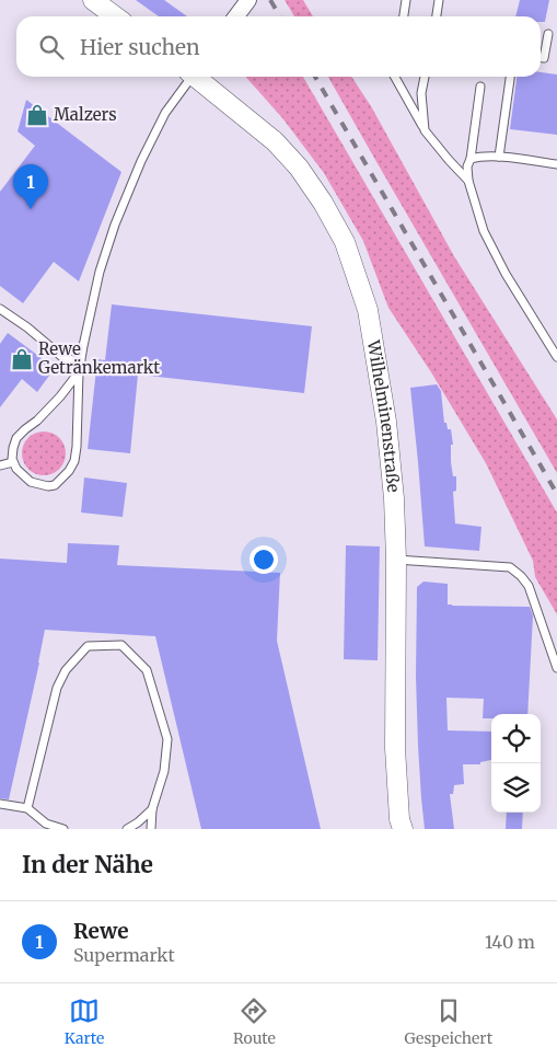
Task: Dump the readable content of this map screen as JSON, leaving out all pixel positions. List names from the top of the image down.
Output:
{
  "streets": {
    "street": ["Wilhelminenstraße"]
  },
  "places": {
    "shop": ["Malzers", "Rewe Getränkemarkt"]
  },
  "page": {
    "search": "Hier suchen",
    "pins": "1",
    "heading": "In der Nähe",
    "list": [
      {
        "mark": "1",
        "name": "Rewe",
        "note": "Supermarkt",
        "value": "140 m"
      }
    ],
    "nav": ["Karte", "Route", "Gespeichert"]
  }
}
